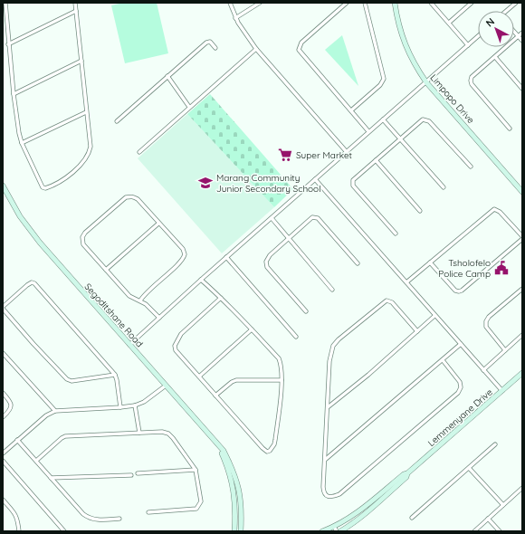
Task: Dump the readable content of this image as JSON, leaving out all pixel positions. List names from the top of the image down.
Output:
{
  "streets": {
    "street": ["Limpopo Drive", "Segoditshane Road", "Lemmenyane Drive"]
  },
  "places": {
    "supermarket": ["Super Market"],
    "school or university": ["Marang Community Junior Secondary School"],
    "public building": ["Tsholofelo Police Camp"]
  },
  "north": "top left"
}
